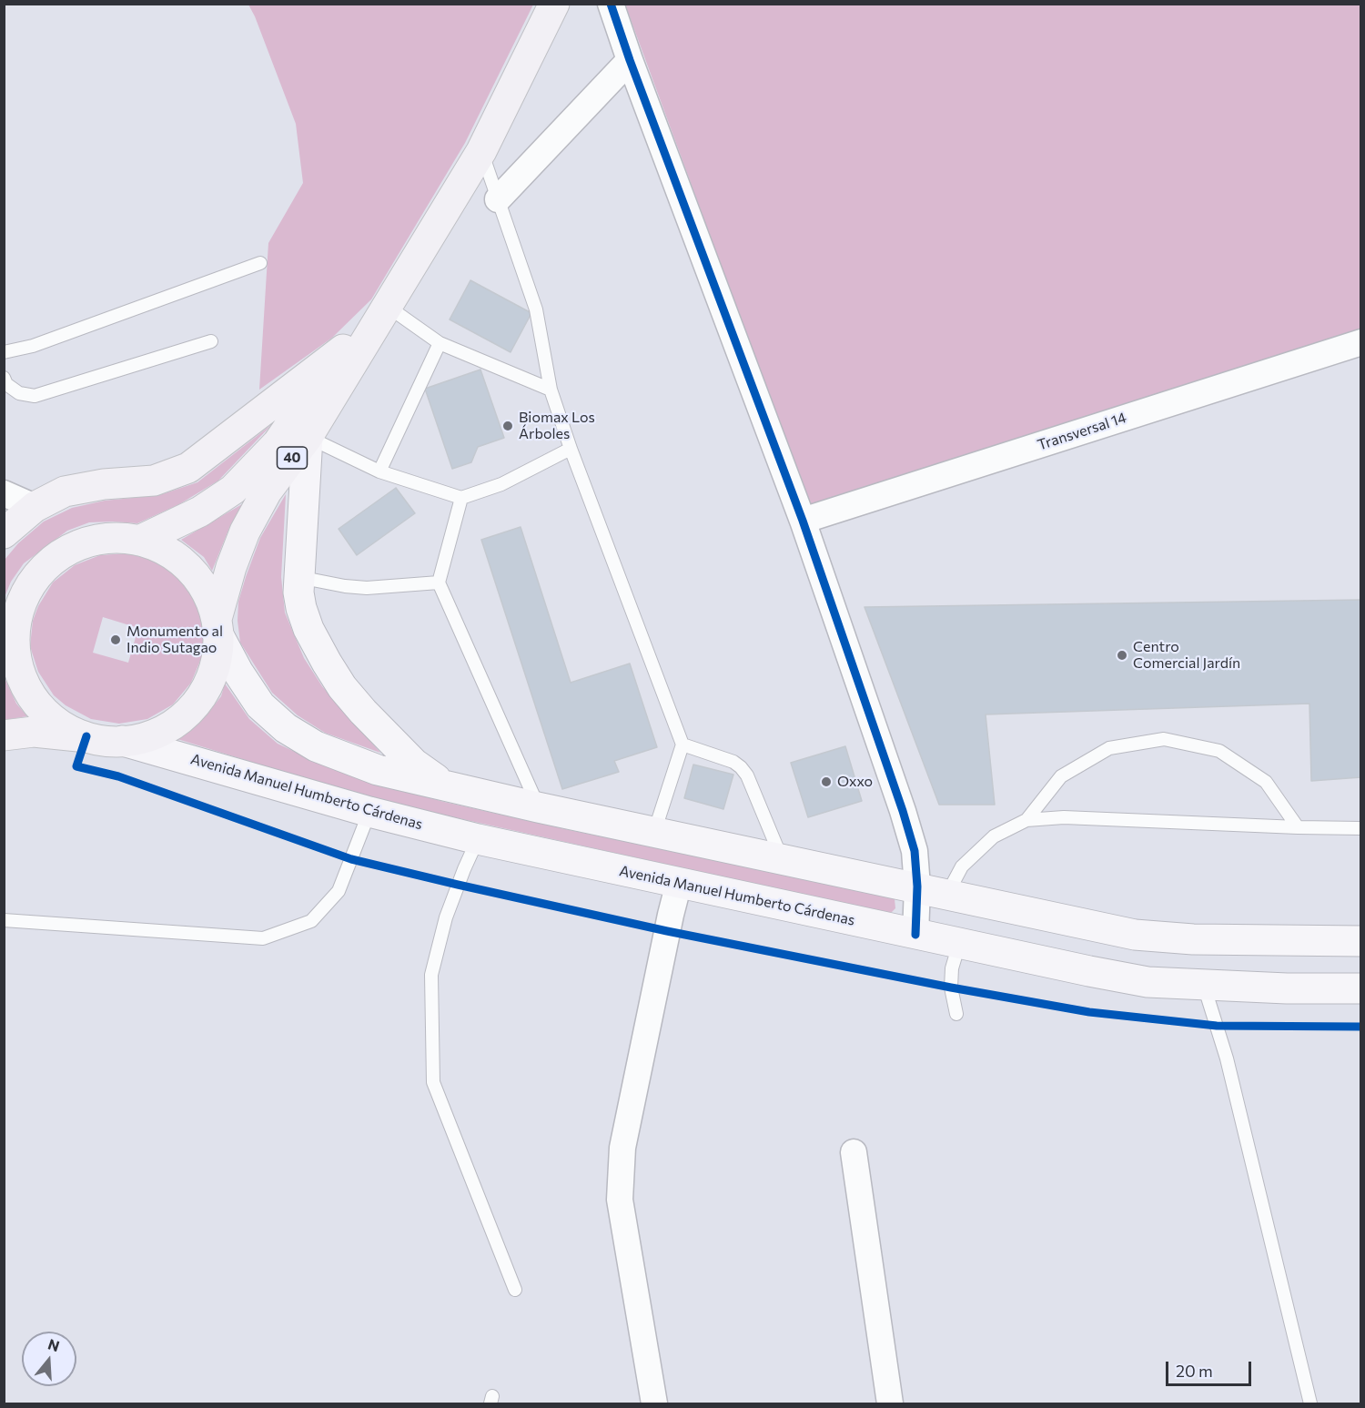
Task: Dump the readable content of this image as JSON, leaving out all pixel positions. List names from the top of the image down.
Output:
{
  "streets": {
    "main road": ["40", "Avenida Manuel Humberto Cárdenas"],
    "street": ["Transversal 14"]
  },
  "crossings": [
    ["40", "Avenida Manuel Humberto Cárdenas"]
  ],
  "places": [
    "Biomax Los Árboles",
    "Monumento al Indio Sutagao",
    "Centro Comercial Jardín",
    "Oxxo"
  ],
  "scale_bar": "20 m",
  "north": "top"
}
